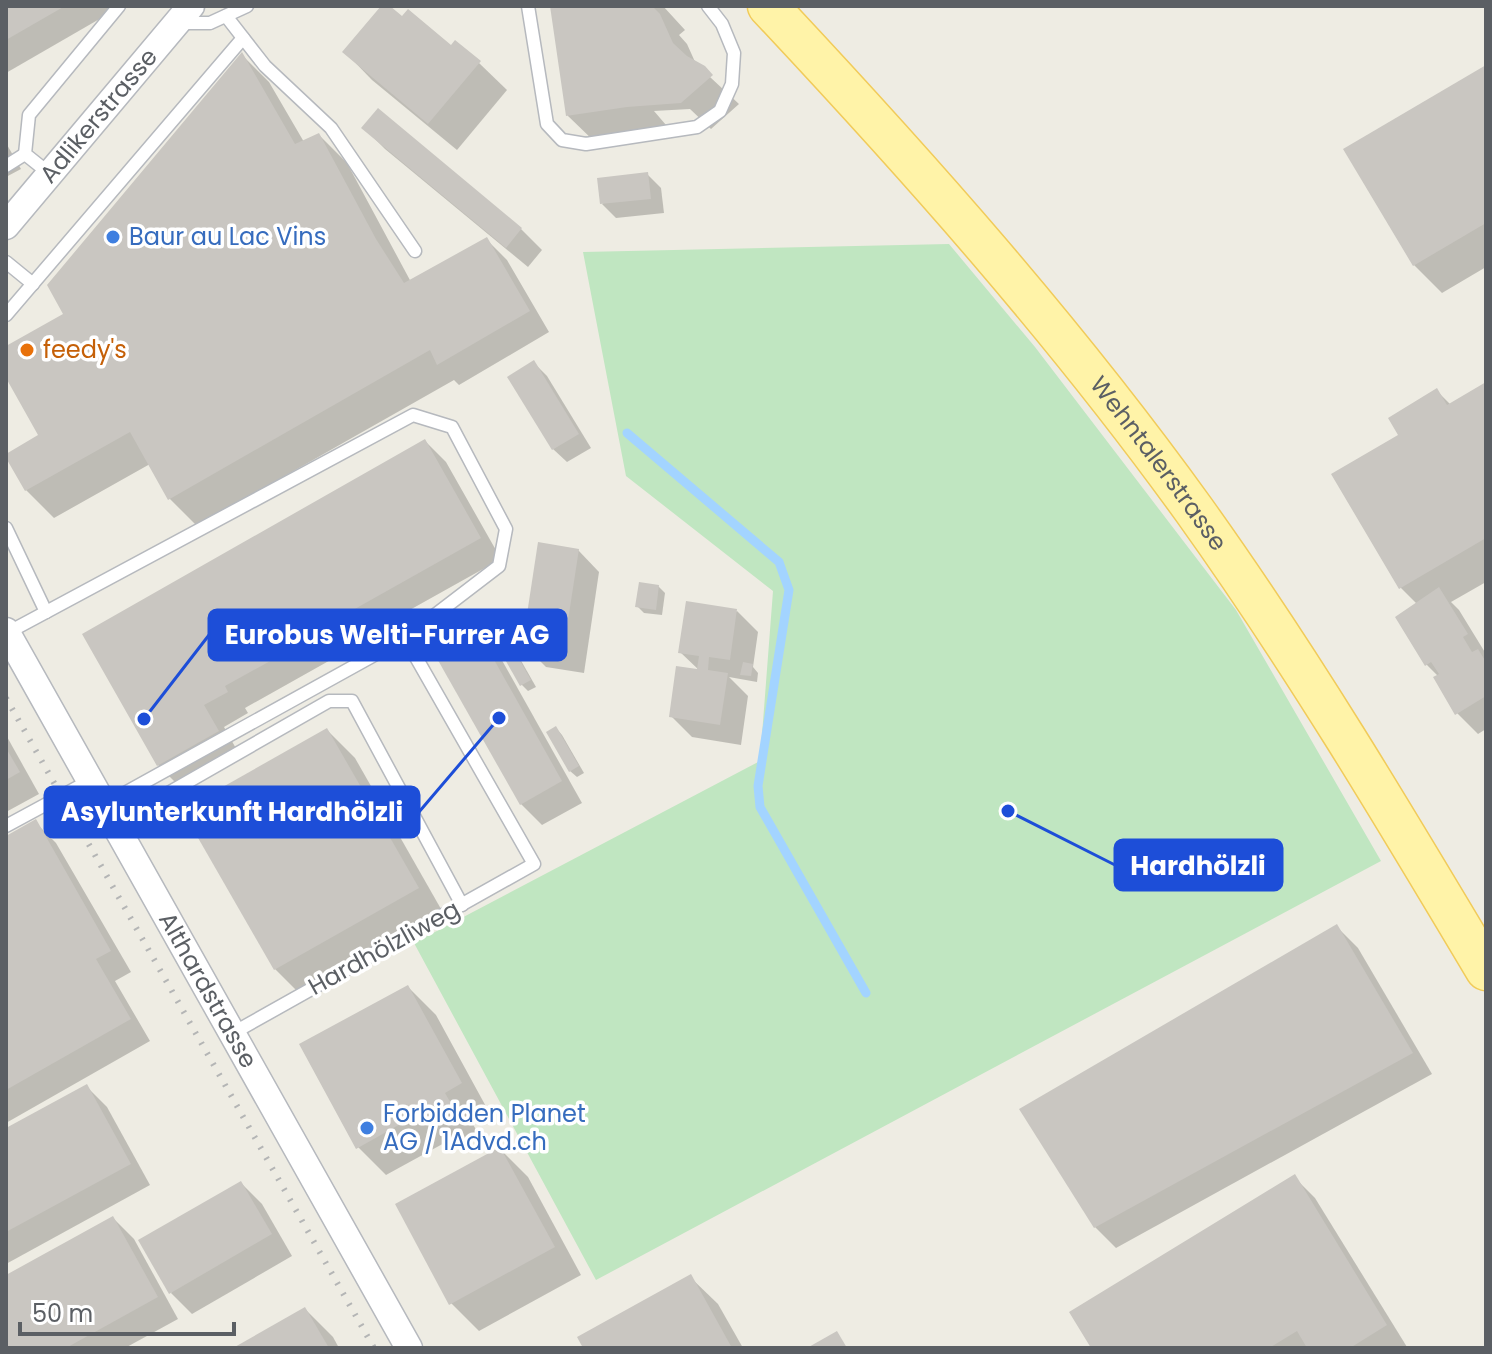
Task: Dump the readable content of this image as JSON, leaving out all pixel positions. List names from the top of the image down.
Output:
{
  "streets": {
    "main road": ["Wehntalerstrasse"],
    "street": ["Adlikerstrasse", "Althardstrasse"],
    "lane": ["Hardhölzliweg"]
  },
  "crossings": [
    ["Hardhölzliweg", "Althardstrasse"]
  ],
  "places": [
    "Baur au Lac Vins",
    "feedy's",
    "Asylunterkunft Hardhölzli",
    "Eurobus Welti-Furrer AG",
    "Hardhölzli",
    "Forbidden Planet AG / 1Advd.ch"
  ],
  "scale_bar": "50 m"
}
